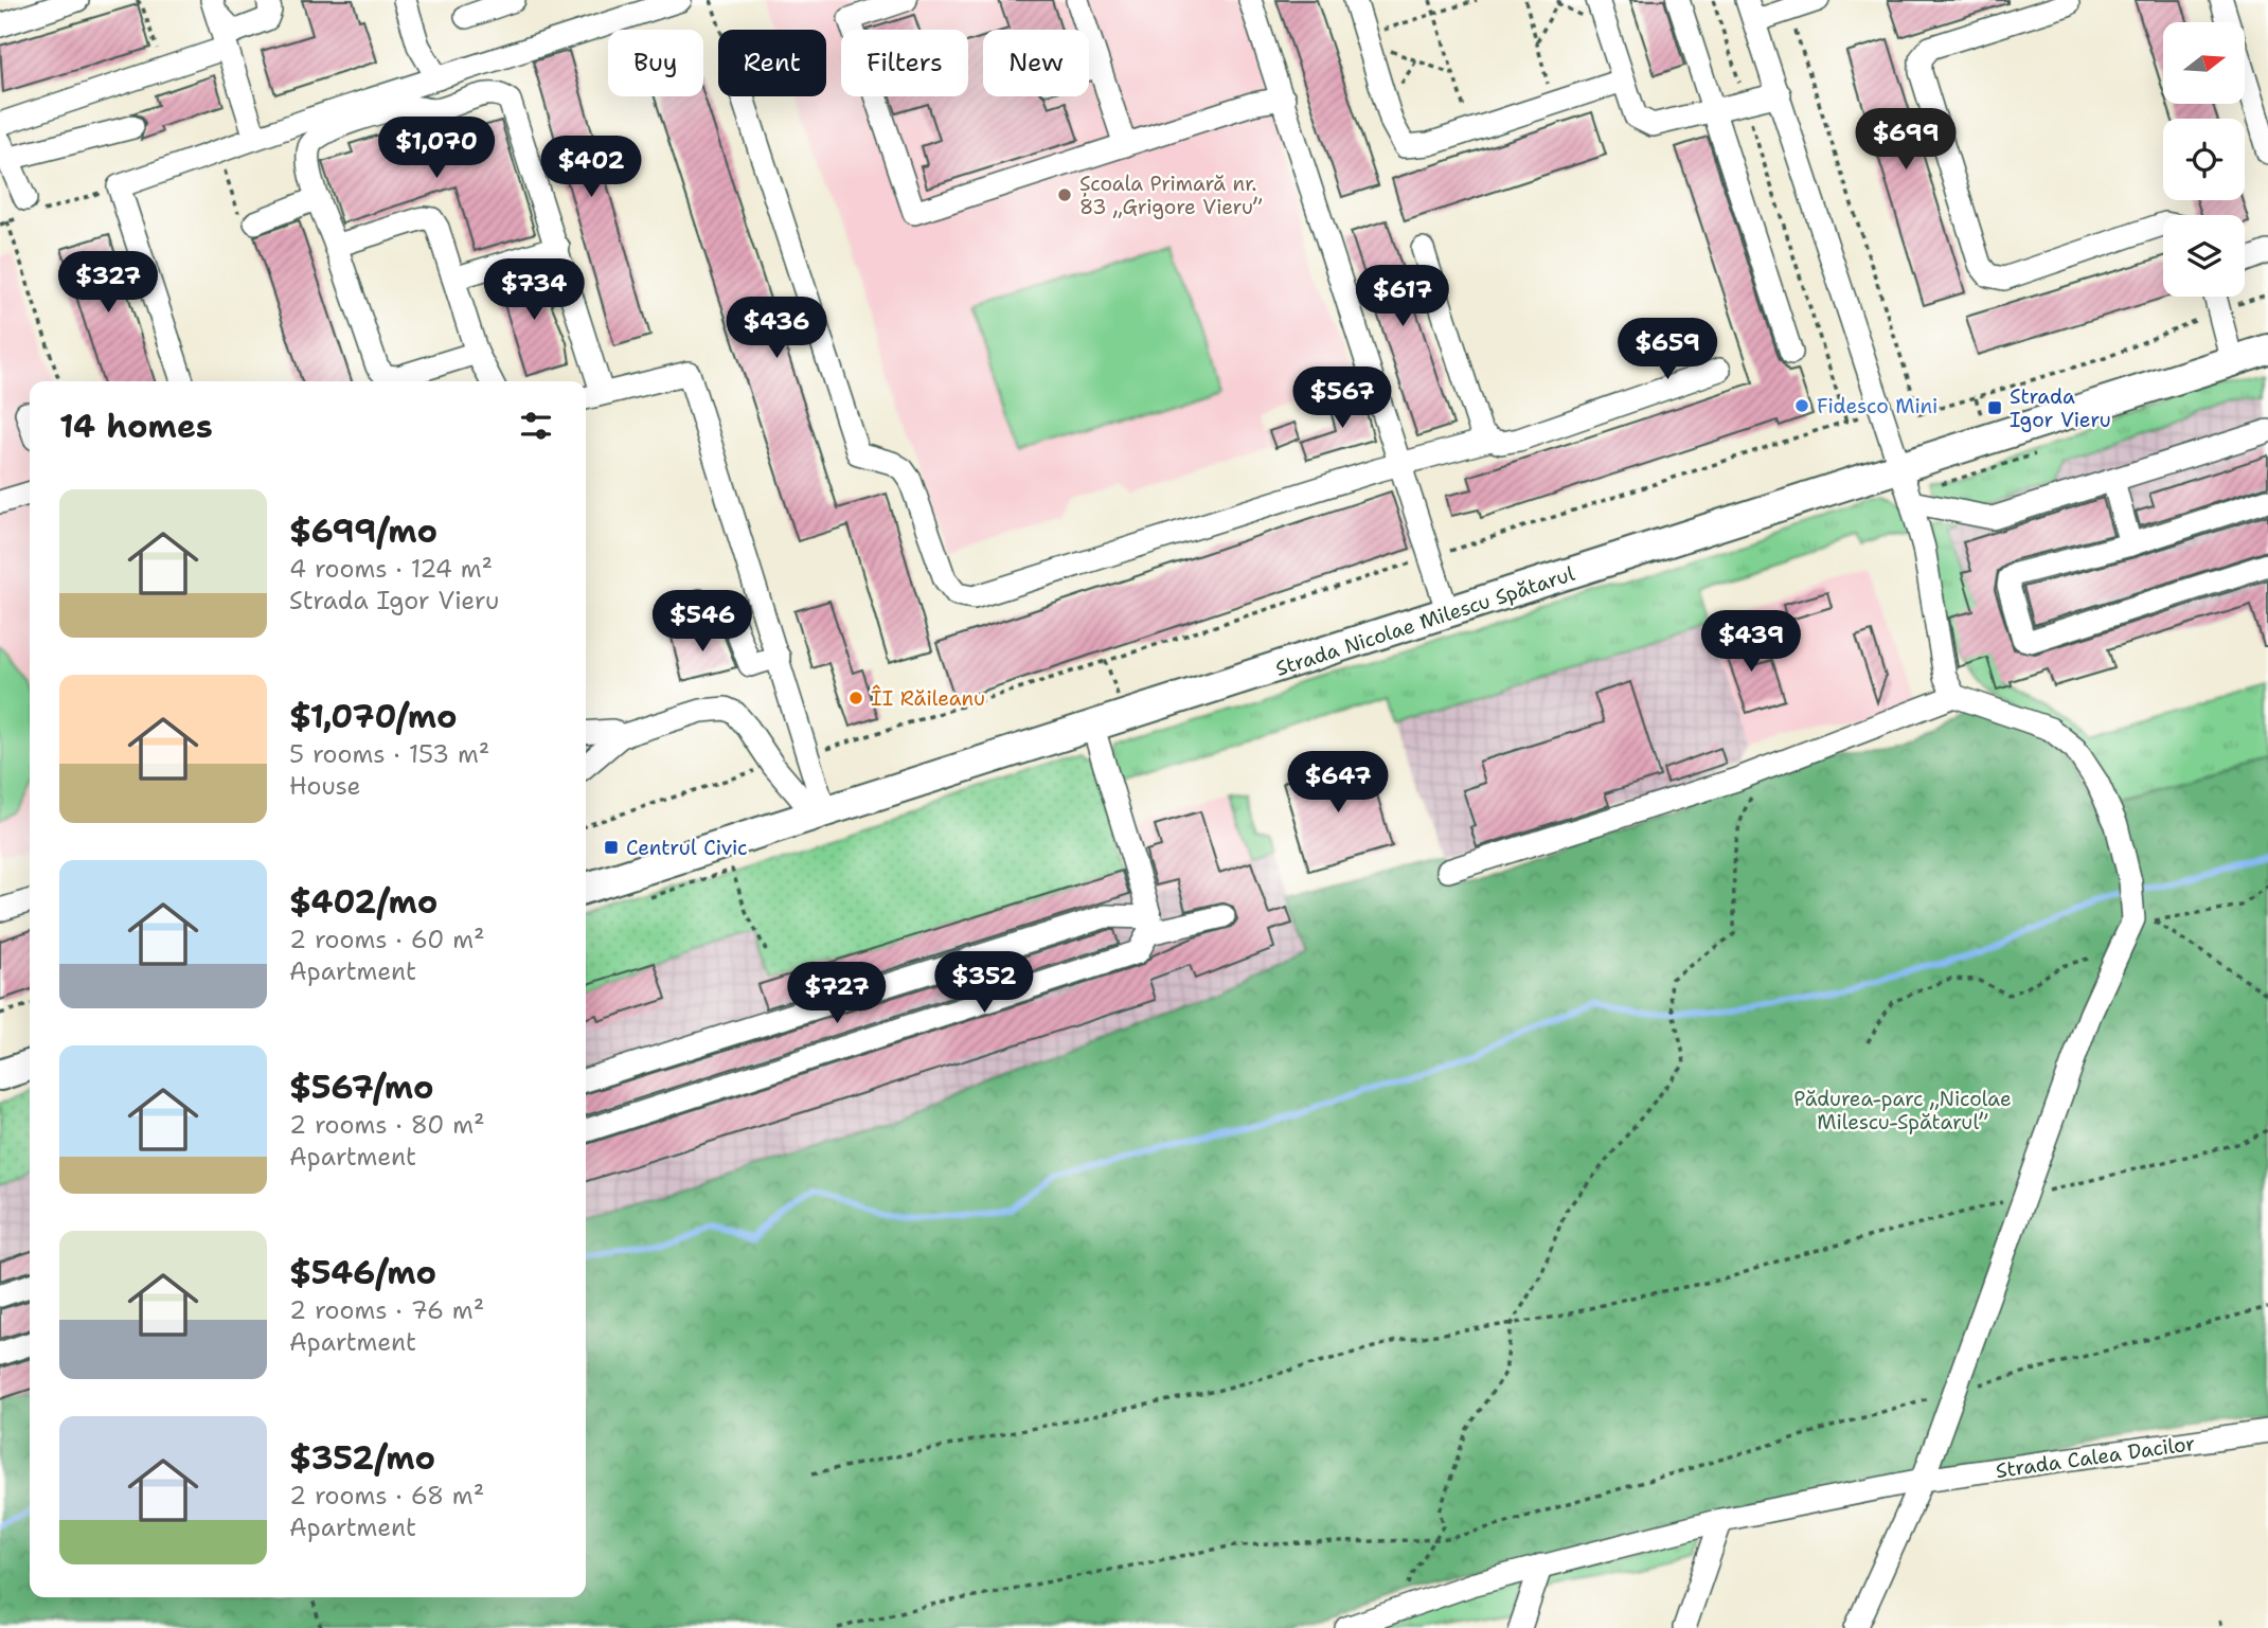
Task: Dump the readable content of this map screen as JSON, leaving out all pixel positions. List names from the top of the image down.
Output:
{
  "streets": {
    "main road": ["Strada Nicolae Milescu Spătarul"],
    "street": ["Strada Calea Dacilor"]
  },
  "parks": ["Pădurea-parc „Nicolae Milescu-Spătarul”"],
  "places": {
    "other": ["Școala Primară nr. 83 „Grigore Vieru”", "Fidesco Mini", "ÎI Răileanu"],
    "transit": ["Strada Igor Vieru", "Centrul Civic"]
  },
  "north": "right",
  "page": {
    "chip": [
      "Buy",
      "Rent",
      "Filters",
      "New"
    ],
    "price": [
      "$699",
      "$1,070",
      "$402",
      "$327",
      "$734",
      "$617",
      "$436",
      "$659",
      "$567",
      "$546",
      "$439",
      "$647",
      "$352",
      "$727"
    ],
    "heading": "14 homes",
    "list": [
      {
        "name": "$699/mo",
        "note": "4 rooms · 124 m² · Strada Igor Vieru"
      },
      {
        "name": "$1,070/mo",
        "note": "5 rooms · 153 m² · House"
      },
      {
        "name": "$402/mo",
        "note": "2 rooms · 60 m² · Apartment"
      },
      {
        "name": "$567/mo",
        "note": "2 rooms · 80 m² · Apartment"
      },
      {
        "name": "$546/mo",
        "note": "2 rooms · 76 m² · Apartment"
      },
      {
        "name": "$352/mo",
        "note": "2 rooms · 68 m² · Apartment"
      }
    ]
  }
}
